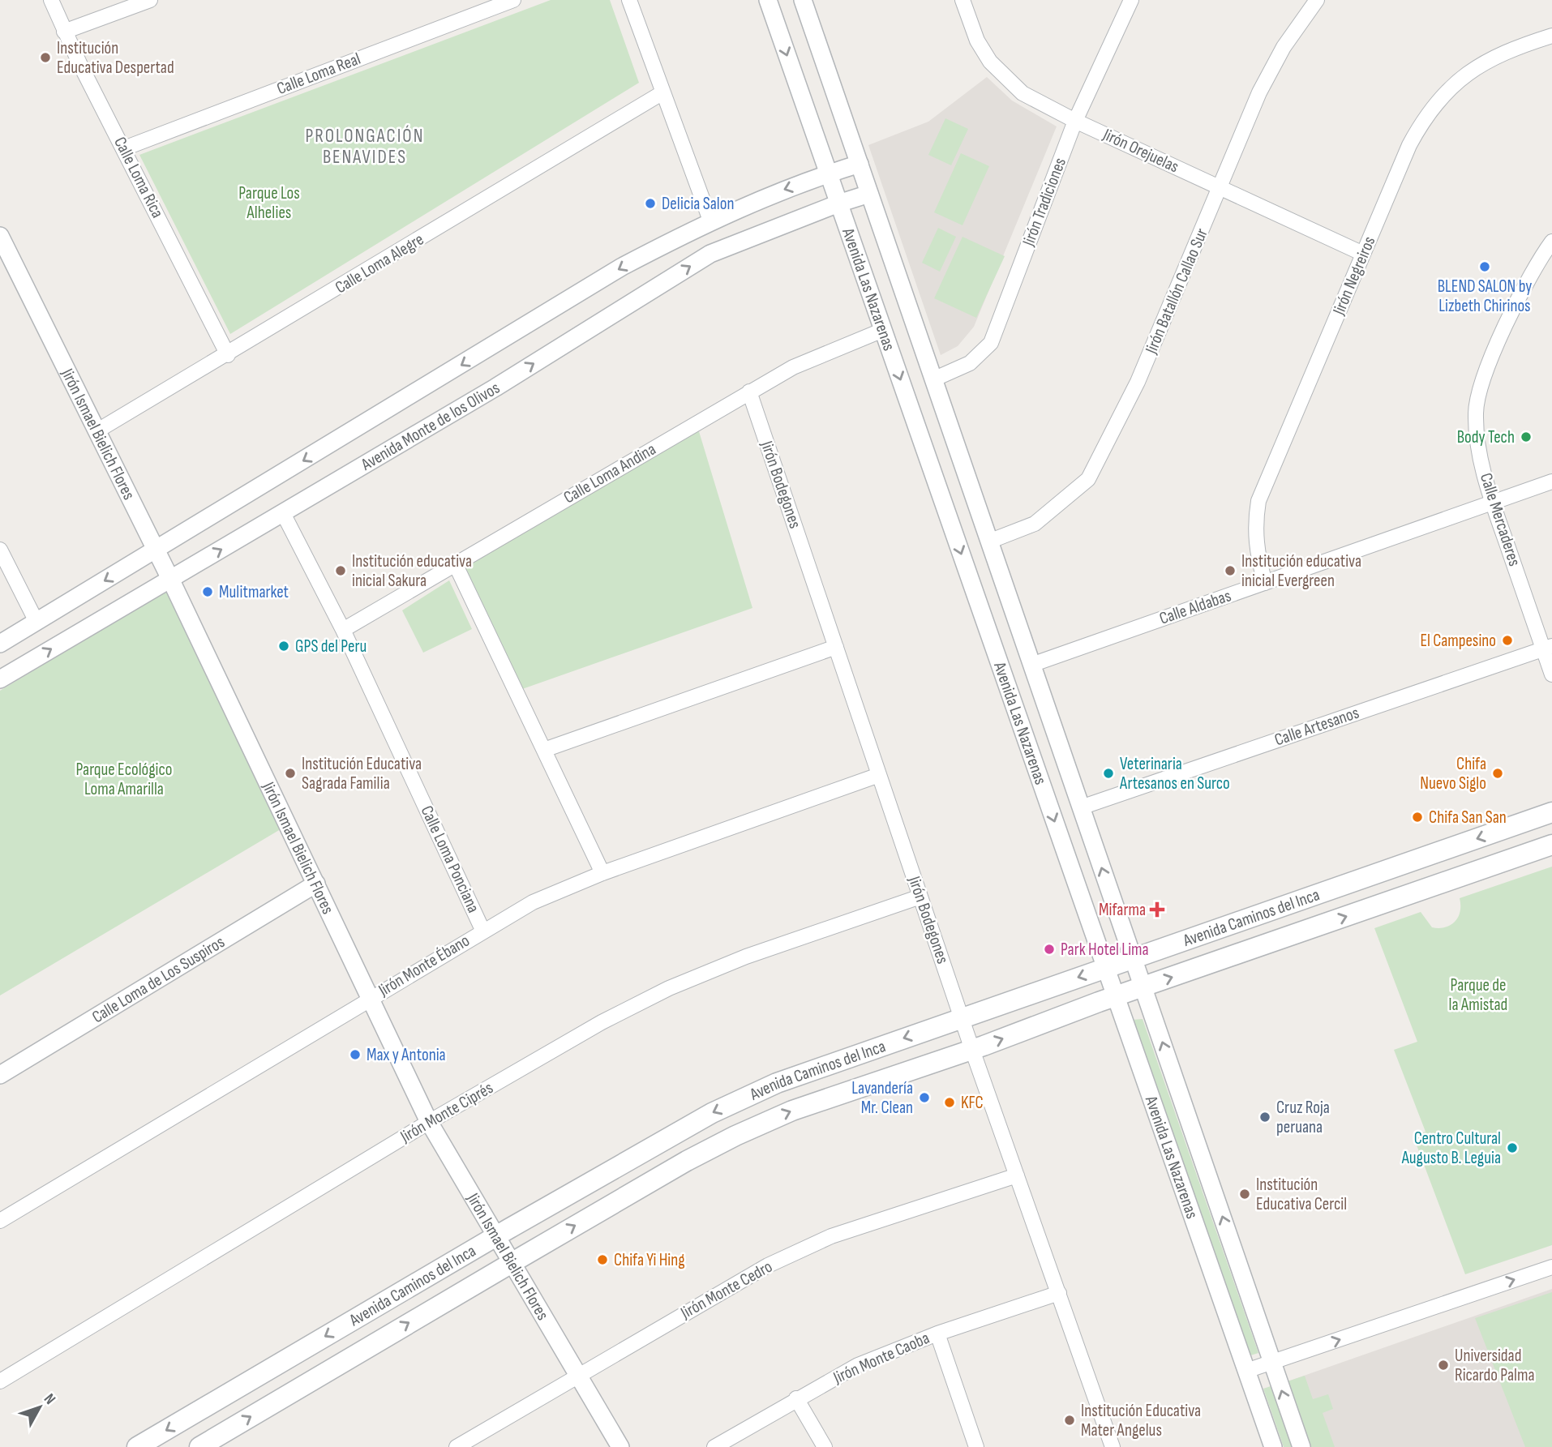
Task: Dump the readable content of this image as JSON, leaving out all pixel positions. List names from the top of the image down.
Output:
{
  "streets": {
    "main road": ["Avenida Caminos del Inca"],
    "street": [
      "Calle Loma Real",
      "Jirón Orejuelas",
      "Calle Loma Rica",
      "Jirón Tradiciones",
      "Calle Loma Alegre",
      "Jirón Negreiros",
      "Avenida Las Nazarenas",
      "Jirón Batallón Callao Sur",
      "Avenida Monte de los Olivos",
      "Jirón Ismael Bielich Flores",
      "Calle Loma Andina",
      "Jirón Bodegones",
      "Calle Mercaderes",
      "Calle Aldabas",
      "Calle Artesanos",
      "Calle Loma Ponciana",
      "Jirón Monte Ébano",
      "Calle Loma de Los Suspiros",
      "Jirón Monte Ciprés",
      "Jirón Monte Cedro",
      "Jirón Monte Caoba"
    ]
  },
  "crossings": [
    ["Calle Loma Real", "Calle Loma Rica"],
    ["Jirón Orejuelas", "Jirón Tradiciones"],
    ["Jirón Orejuelas", "Jirón Negreiros"],
    ["Jirón Orejuelas", "Jirón Batallón Callao Sur"],
    ["Calle Loma Rica", "Calle Loma Alegre"],
    ["Jirón Tradiciones", "Avenida Las Nazarenas"],
    ["Calle Loma Alegre", "Jirón Ismael Bielich Flores"],
    ["Jirón Negreiros", "Calle Aldabas"],
    ["Avenida Las Nazarenas", "Jirón Batallón Callao Sur"],
    ["Avenida Las Nazarenas", "Avenida Monte de los Olivos"],
    ["Avenida Las Nazarenas", "Calle Loma Andina"],
    ["Avenida Las Nazarenas", "Calle Aldabas"],
    ["Avenida Las Nazarenas", "Calle Artesanos"],
    ["Avenida Las Nazarenas", "Avenida Caminos del Inca"],
    ["Avenida Monte de los Olivos", "Jirón Ismael Bielich Flores"],
    ["Avenida Monte de los Olivos", "Calle Loma Ponciana"],
    ["Jirón Ismael Bielich Flores", "Avenida Caminos del Inca"],
    ["Jirón Ismael Bielich Flores", "Jirón Monte Ébano"],
    ["Jirón Ismael Bielich Flores", "Calle Loma de Los Suspiros"],
    ["Jirón Ismael Bielich Flores", "Jirón Monte Ciprés"],
    ["Jirón Ismael Bielich Flores", "Jirón Monte Cedro"],
    ["Calle Loma Andina", "Jirón Bodegones"],
    ["Calle Loma Andina", "Calle Loma Ponciana"],
    ["Jirón Bodegones", "Avenida Caminos del Inca"],
    ["Jirón Bodegones", "Jirón Monte Ébano"],
    ["Jirón Bodegones", "Jirón Monte Ciprés"],
    ["Jirón Bodegones", "Jirón Monte Cedro"],
    ["Jirón Bodegones", "Jirón Monte Caoba"],
    ["Calle Mercaderes", "Calle Aldabas"],
    ["Calle Mercaderes", "Calle Artesanos"],
    ["Calle Loma Ponciana", "Jirón Monte Ébano"]
  ],
  "districts": ["PROLONGACIÓN BENAVIDES"],
  "parks": ["Parque Los Alhelies", "Parque Ecológico Loma Amarilla", "Parque de la Amistad"],
  "places": {
    "other": [
      "Institución Educativa Despertad",
      "Delicia Salon",
      "BLEND SALON by Lizbeth Chirinos",
      "Body Tech",
      "Institución educativa inicial Sakura",
      "Institución educativa inicial Evergreen",
      "Mulitmarket",
      "El Campesino",
      "GPS del Peru",
      "Institución Educativa Sagrada Familia",
      "Veterinaria Artesanos en Surco",
      "Chifa Nuevo Siglo",
      "Chifa San San",
      "Park Hotel Lima",
      "Max y Antonia",
      "Lavandería Mr. Clean",
      "KFC",
      "Cruz Roja peruana",
      "Centro Cultural Augusto B. Leguia",
      "Institución Educativa Cercil",
      "Chifa Yi Hing",
      "Universidad Ricardo Palma",
      "Institución Educativa Mater Angelus"
    ],
    "health": ["Mifarma"]
  },
  "north": "top right"
}
